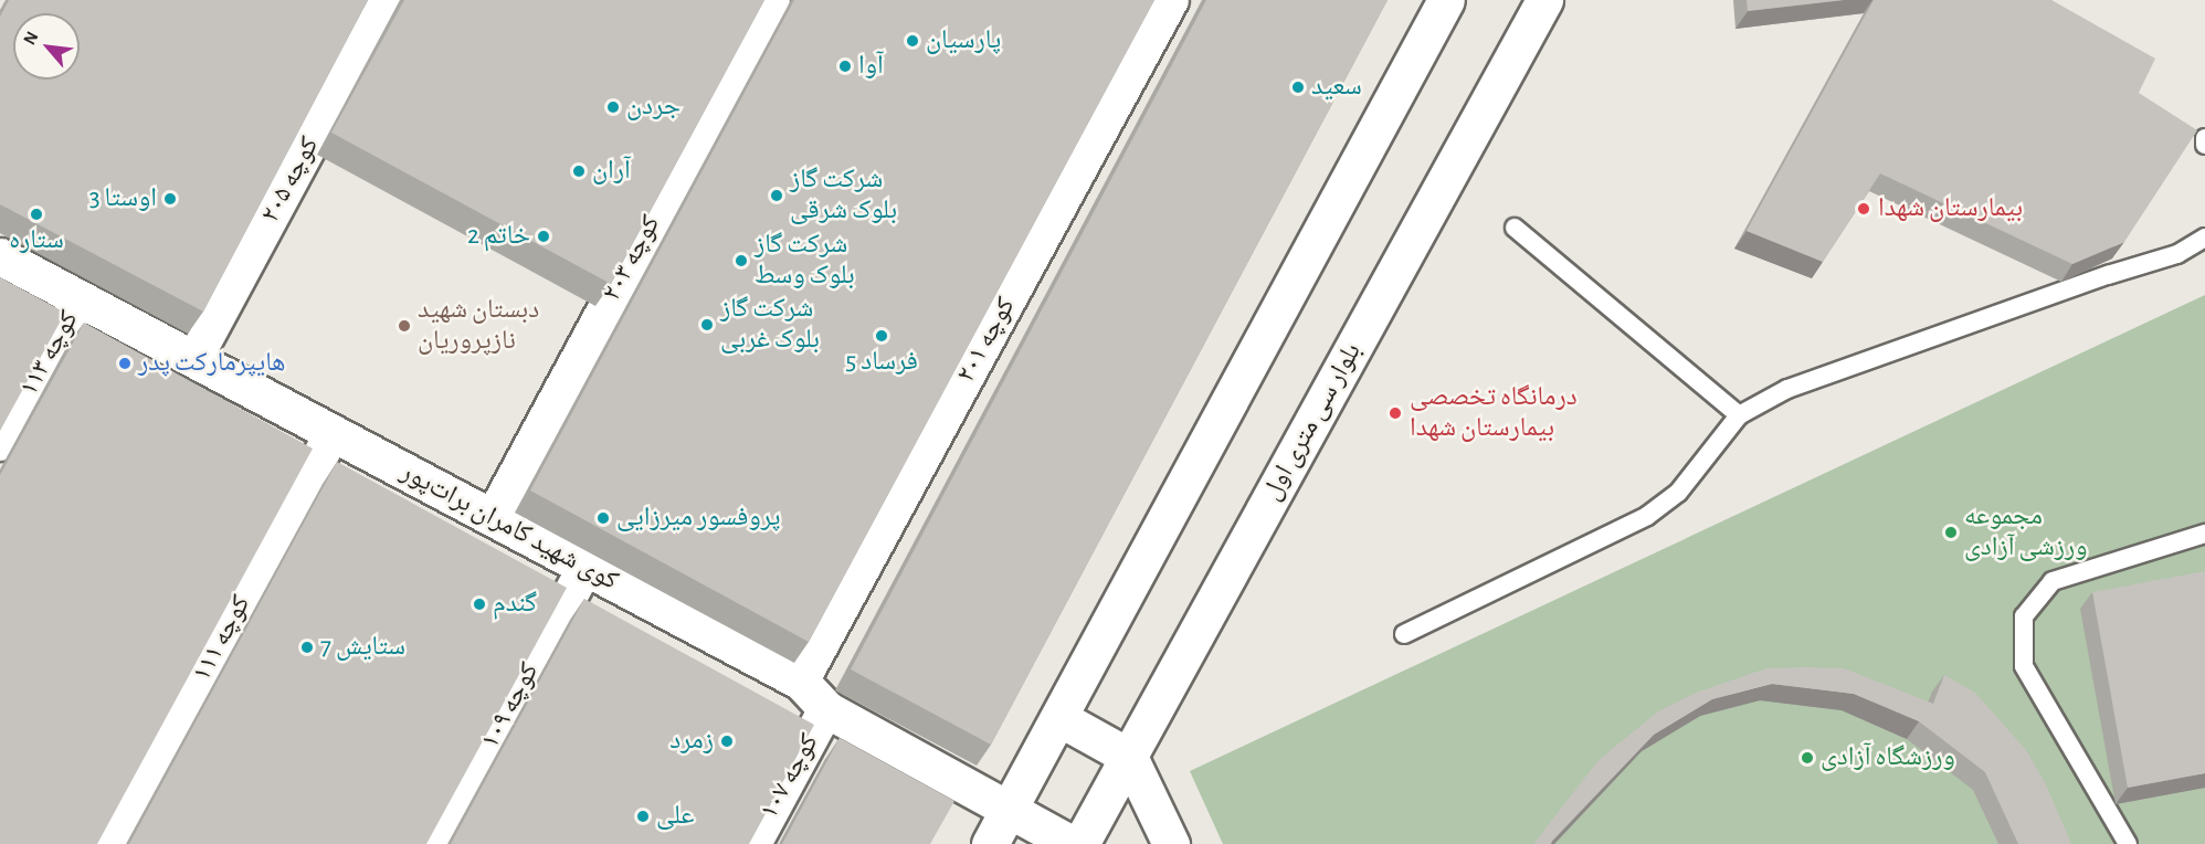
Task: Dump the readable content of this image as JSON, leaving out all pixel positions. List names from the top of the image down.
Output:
{
  "streets": {
    "main road": ["بلوار سی متری اول", "کوی شهید کامران برات‌پور"],
    "street": [
      "کوچه ۲۰۵",
      "کوچه ۲۰۳",
      "کوچه ۲۰۱",
      "کوچه ۱۱۳",
      "کوچه ۱۱۱",
      "کوچه ۱۰۹",
      "کوچه ۱۰۷"
    ]
  },
  "crossings": [
    ["کوچه ۲۰۵", "کوی شهید کامران برات‌پور"],
    ["کوچه ۲۰۳", "کوی شهید کامران برات‌پور"],
    ["کوچه ۲۰۱", "کوی شهید کامران برات‌پور"],
    ["کوچه ۱۱۳", "کوی شهید کامران برات‌پور"],
    ["کوی شهید کامران برات‌پور", "کوچه ۱۱۱"],
    ["کوی شهید کامران برات‌پور", "کوچه ۱۰۹"],
    ["کوی شهید کامران برات‌پور", "کوچه ۱۰۷"]
  ],
  "places": [
    "پارسیان",
    "آوا",
    "سعید",
    "جردن",
    "آران",
    "شرکت گاز بلوک شرقی",
    "اوستا 3",
    "بیمارستان شهدا",
    "ستاره",
    "خاتم 2",
    "شرکت گاز بلوک وسط",
    "شرکت گاز بلوک غربی",
    "دبستان شهید نازپروریان",
    "فرساد 5",
    "هایپرمارکت پدر",
    "درمانگاه تخصصی بیمارستان شهدا",
    "پروفسور میرزایی",
    "مجموعه ورزشی آزادی",
    "گندم",
    "ستایش 7",
    "زمرد",
    "ورزشگاه آزادی",
    "علی"
  ],
  "north": "top left"
}
